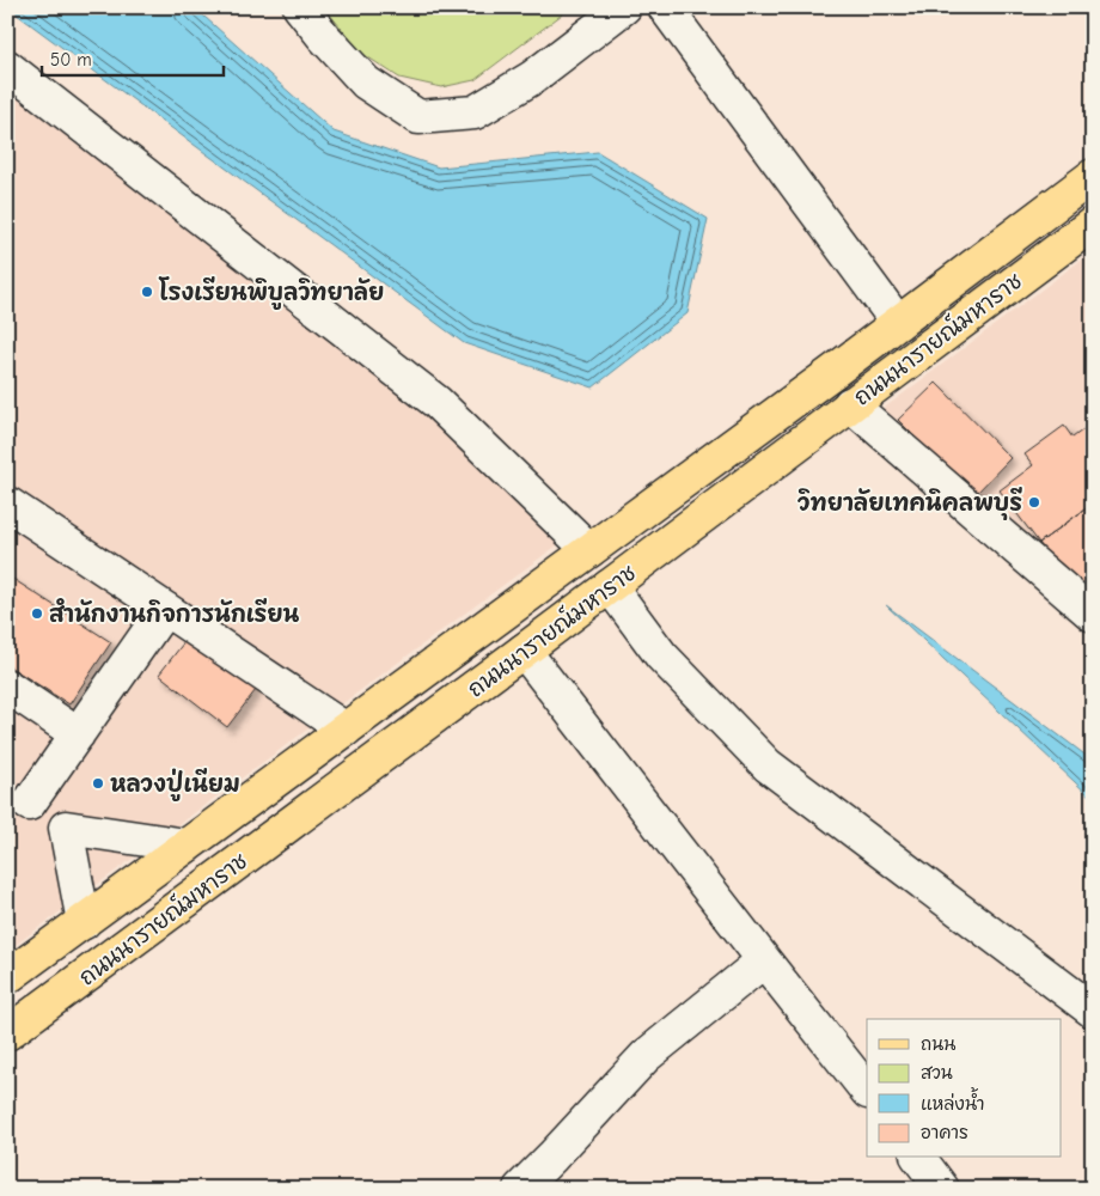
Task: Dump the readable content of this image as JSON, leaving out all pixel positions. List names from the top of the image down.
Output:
{
  "streets": {
    "main road": ["ถนนนารายณ์มหาราช"]
  },
  "places": [
    "โรงเรียนพิบูลวิทยาลัย",
    "วิทยาลัยเทคนิคลพบุรี",
    "สำนักงานกิจการนักเรียน",
    "หลวงปู่เนียม"
  ],
  "legend": [
    "ถนน",
    "สวน",
    "แหล่งน้ำ",
    "อาคาร"
  ],
  "scale_bar": "50 m"
}
